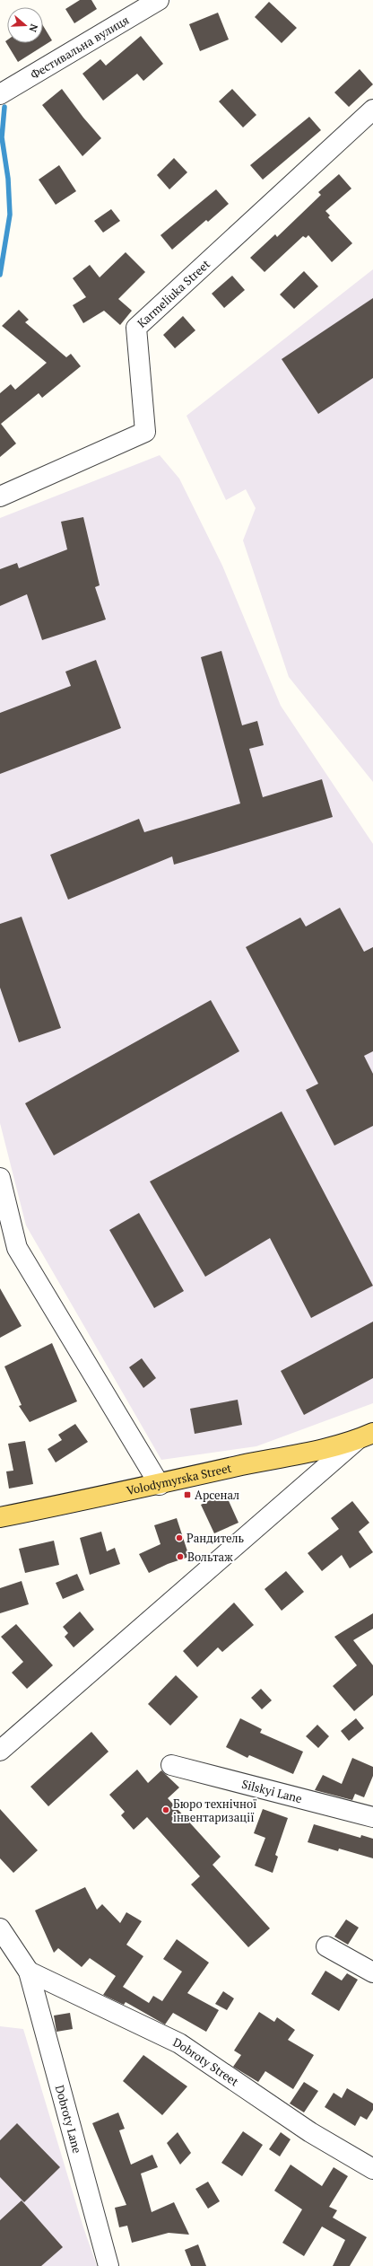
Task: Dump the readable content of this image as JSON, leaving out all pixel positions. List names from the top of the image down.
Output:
{
  "streets": {
    "main road": ["Volodymyrska Street"],
    "street": [
      "Фестивальна вулиця",
      "Karmeliuka Street",
      "Silskyi Lane",
      "Dobroty Street",
      "Dobroty Lane"
    ]
  },
  "crossings": [
    ["Dobroty Street", "Dobroty Lane"]
  ],
  "places": {
    "transit": ["Арсенал"],
    "other": ["Рандитель", "Вольтаж", "Бюро технічної інвентаризації"]
  },
  "north": "right"
}
